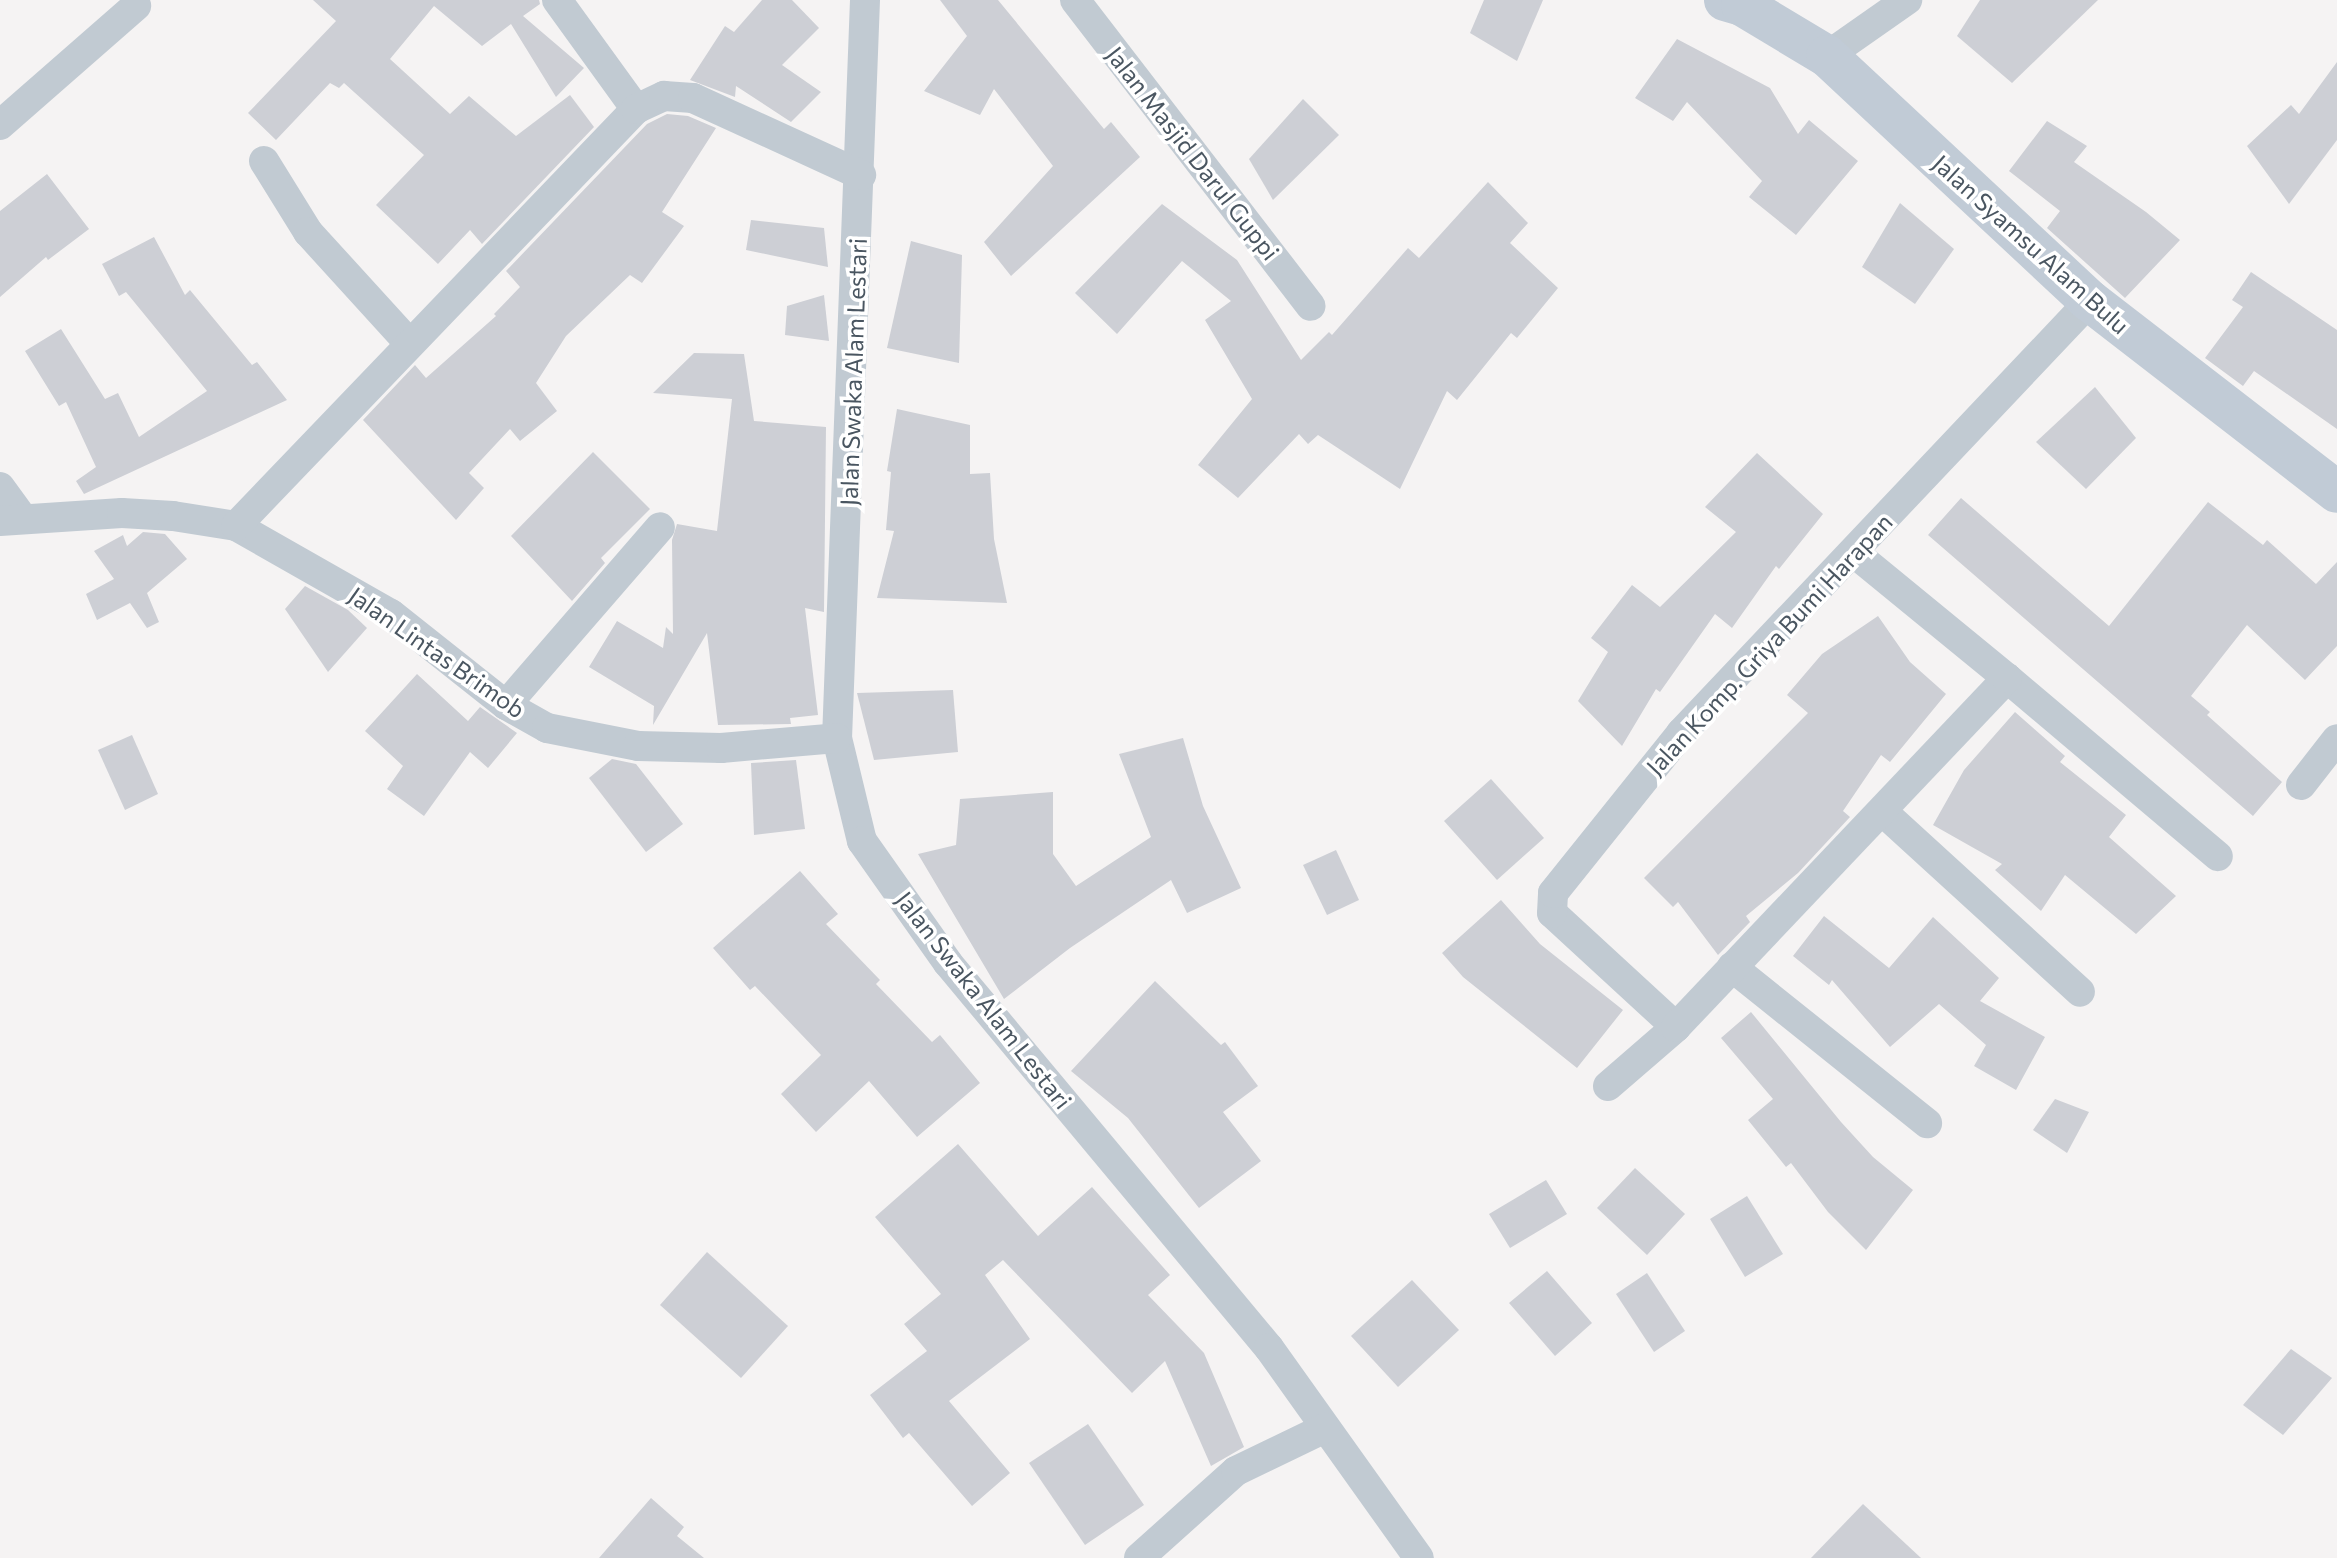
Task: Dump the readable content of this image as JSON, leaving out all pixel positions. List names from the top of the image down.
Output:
{
  "streets": {
    "street": [
      "Jalan Masjid Darul Guppi",
      "Jalan Syamsu Alam Bulu",
      "Jalan Swaka Alam Lestari",
      "Jalan Komp. Griya Bumi Harapan",
      "Jalan Lintas Brimob"
    ]
  },
  "crossings": [
    ["Jalan Syamsu Alam Bulu", "Jalan Komp. Griya Bumi Harapan"],
    ["Jalan Swaka Alam Lestari", "Jalan Lintas Brimob"]
  ]
}
